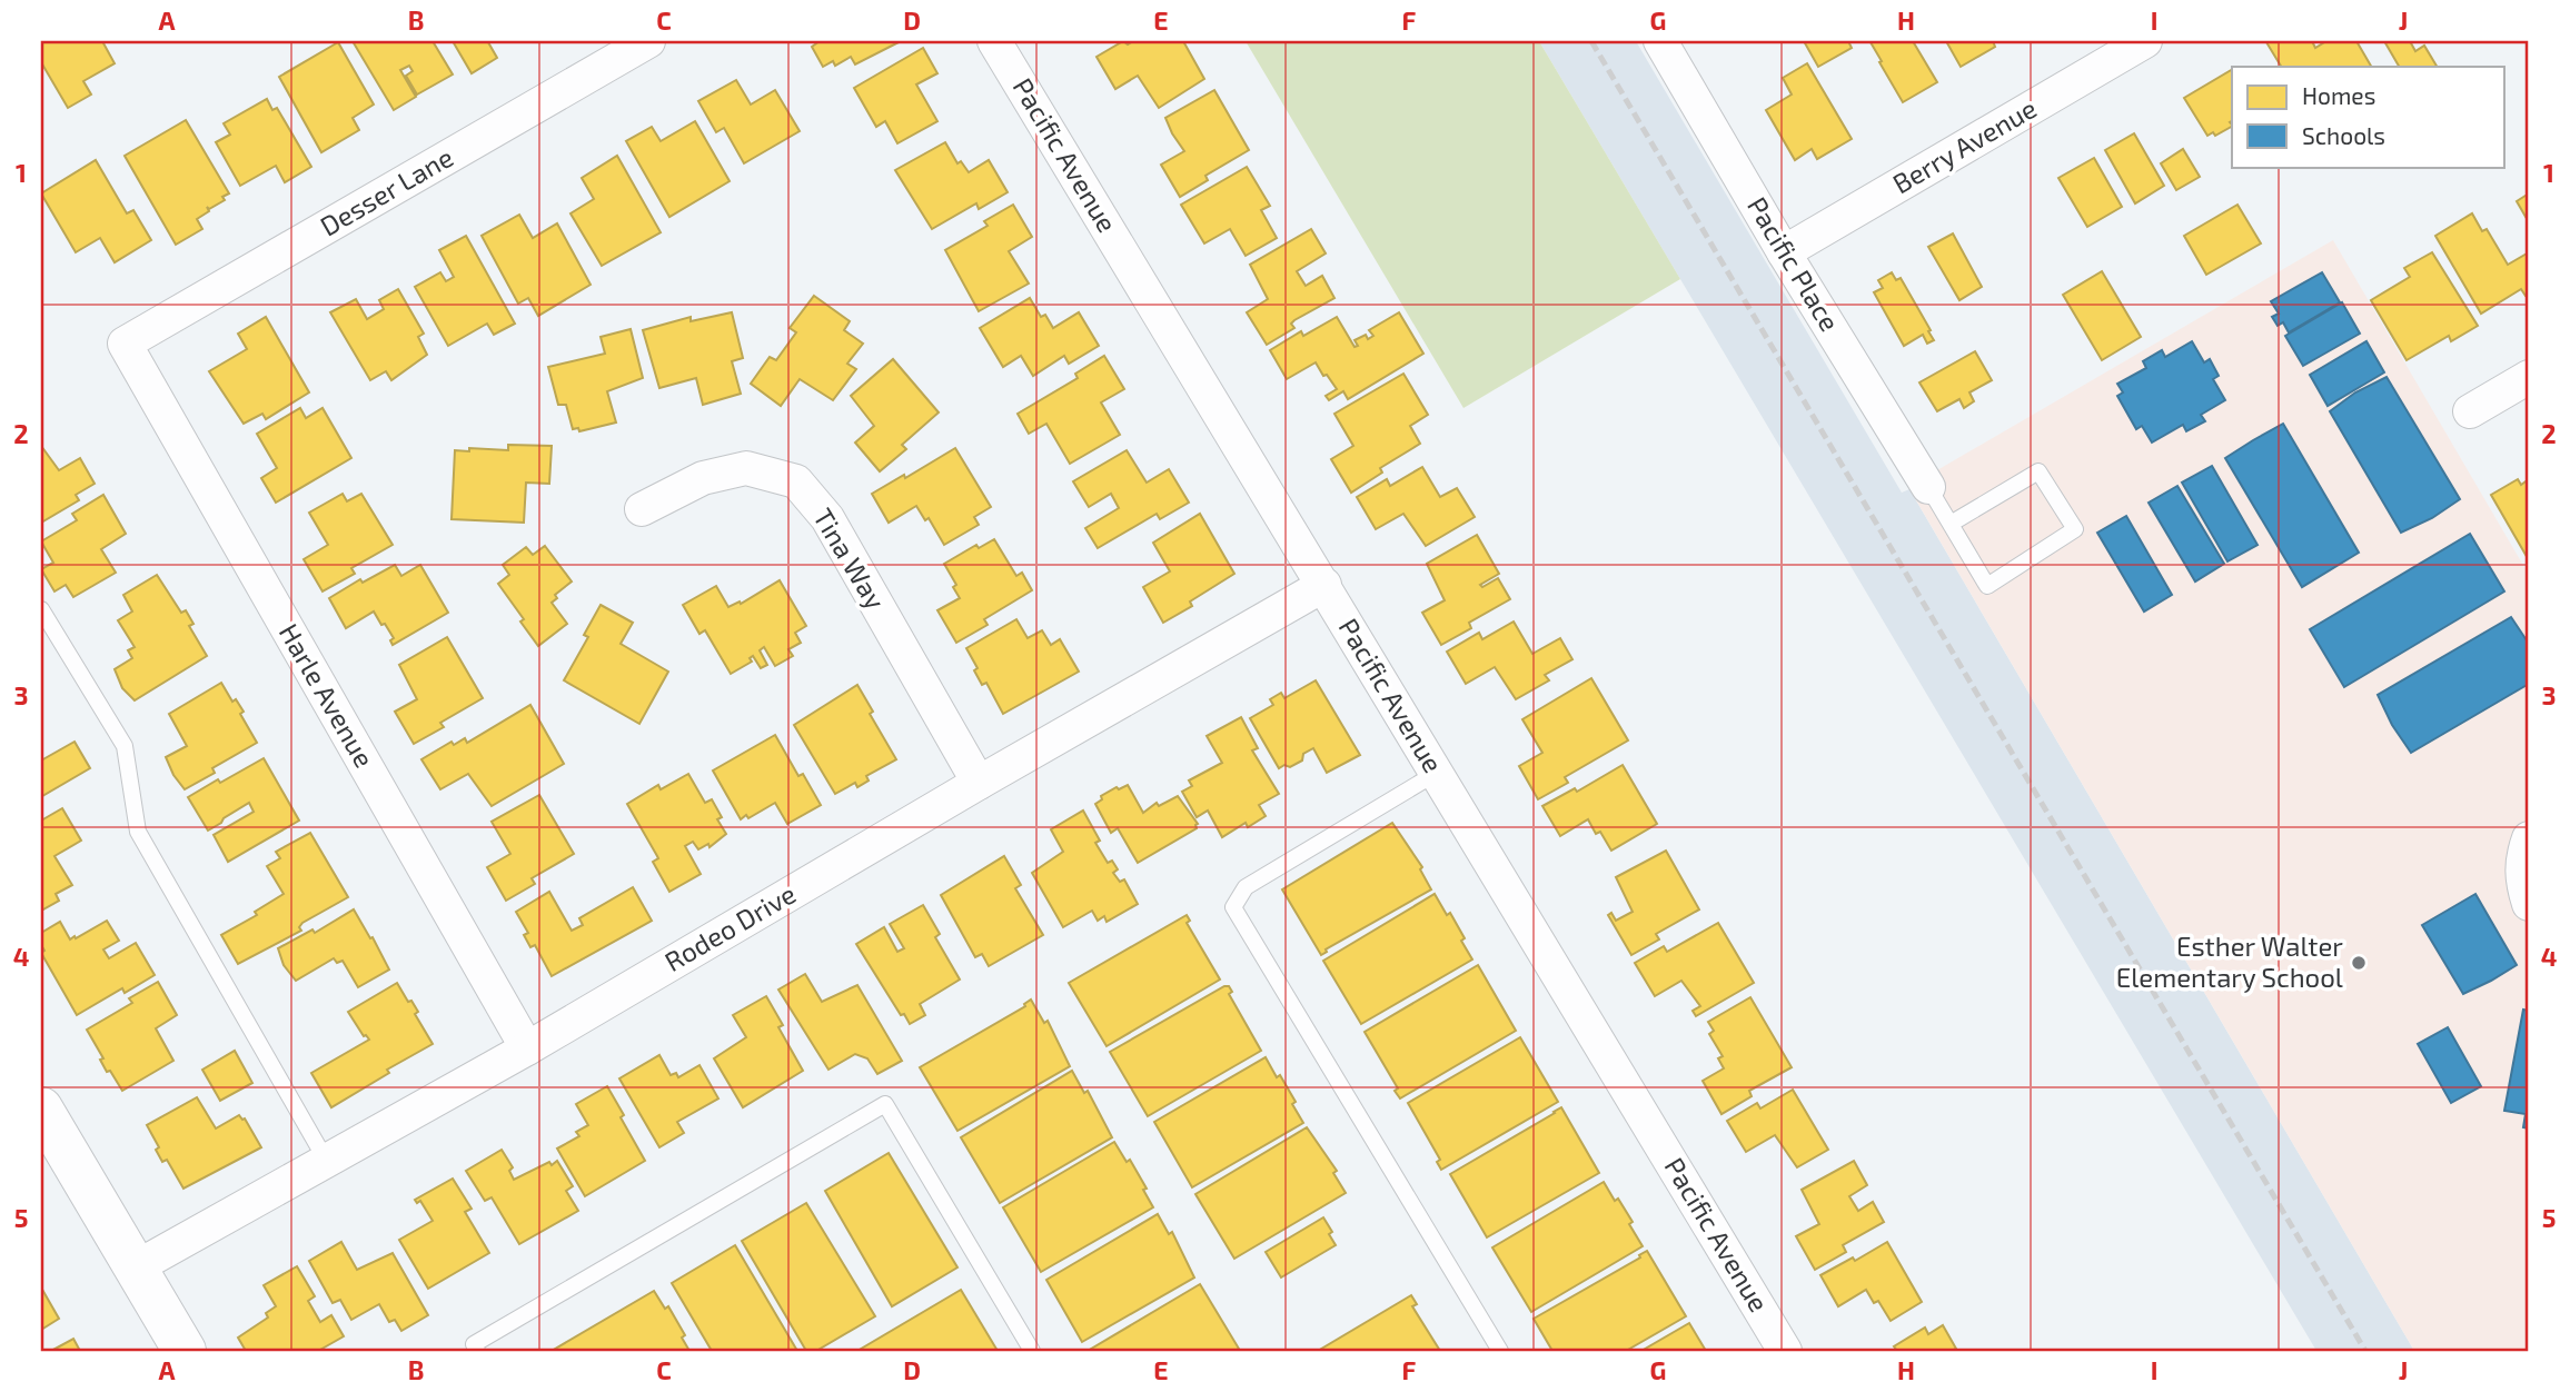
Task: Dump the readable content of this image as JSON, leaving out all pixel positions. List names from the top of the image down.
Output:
{
  "streets": {
    "street": [
      "Berry Avenue",
      "Pacific Avenue",
      "Desser Lane",
      "Pacific Place",
      "Tina Way",
      "Harle Avenue",
      "Rodeo Drive"
    ]
  },
  "crossings": [
    ["Berry Avenue", "Pacific Place"],
    ["Pacific Avenue", "Rodeo Drive"],
    ["Desser Lane", "Harle Avenue"],
    ["Tina Way", "Rodeo Drive"],
    ["Harle Avenue", "Rodeo Drive"]
  ],
  "places": ["Esther Walter Elementary School"],
  "legend": ["Homes", "Schools"],
  "grid": {
    "columns": [
      "A",
      "B",
      "C",
      "D",
      "E",
      "F",
      "G",
      "H",
      "I",
      "J"
    ],
    "rows": [
      "1",
      "2",
      "3",
      "4",
      "5"
    ]
  }
}
